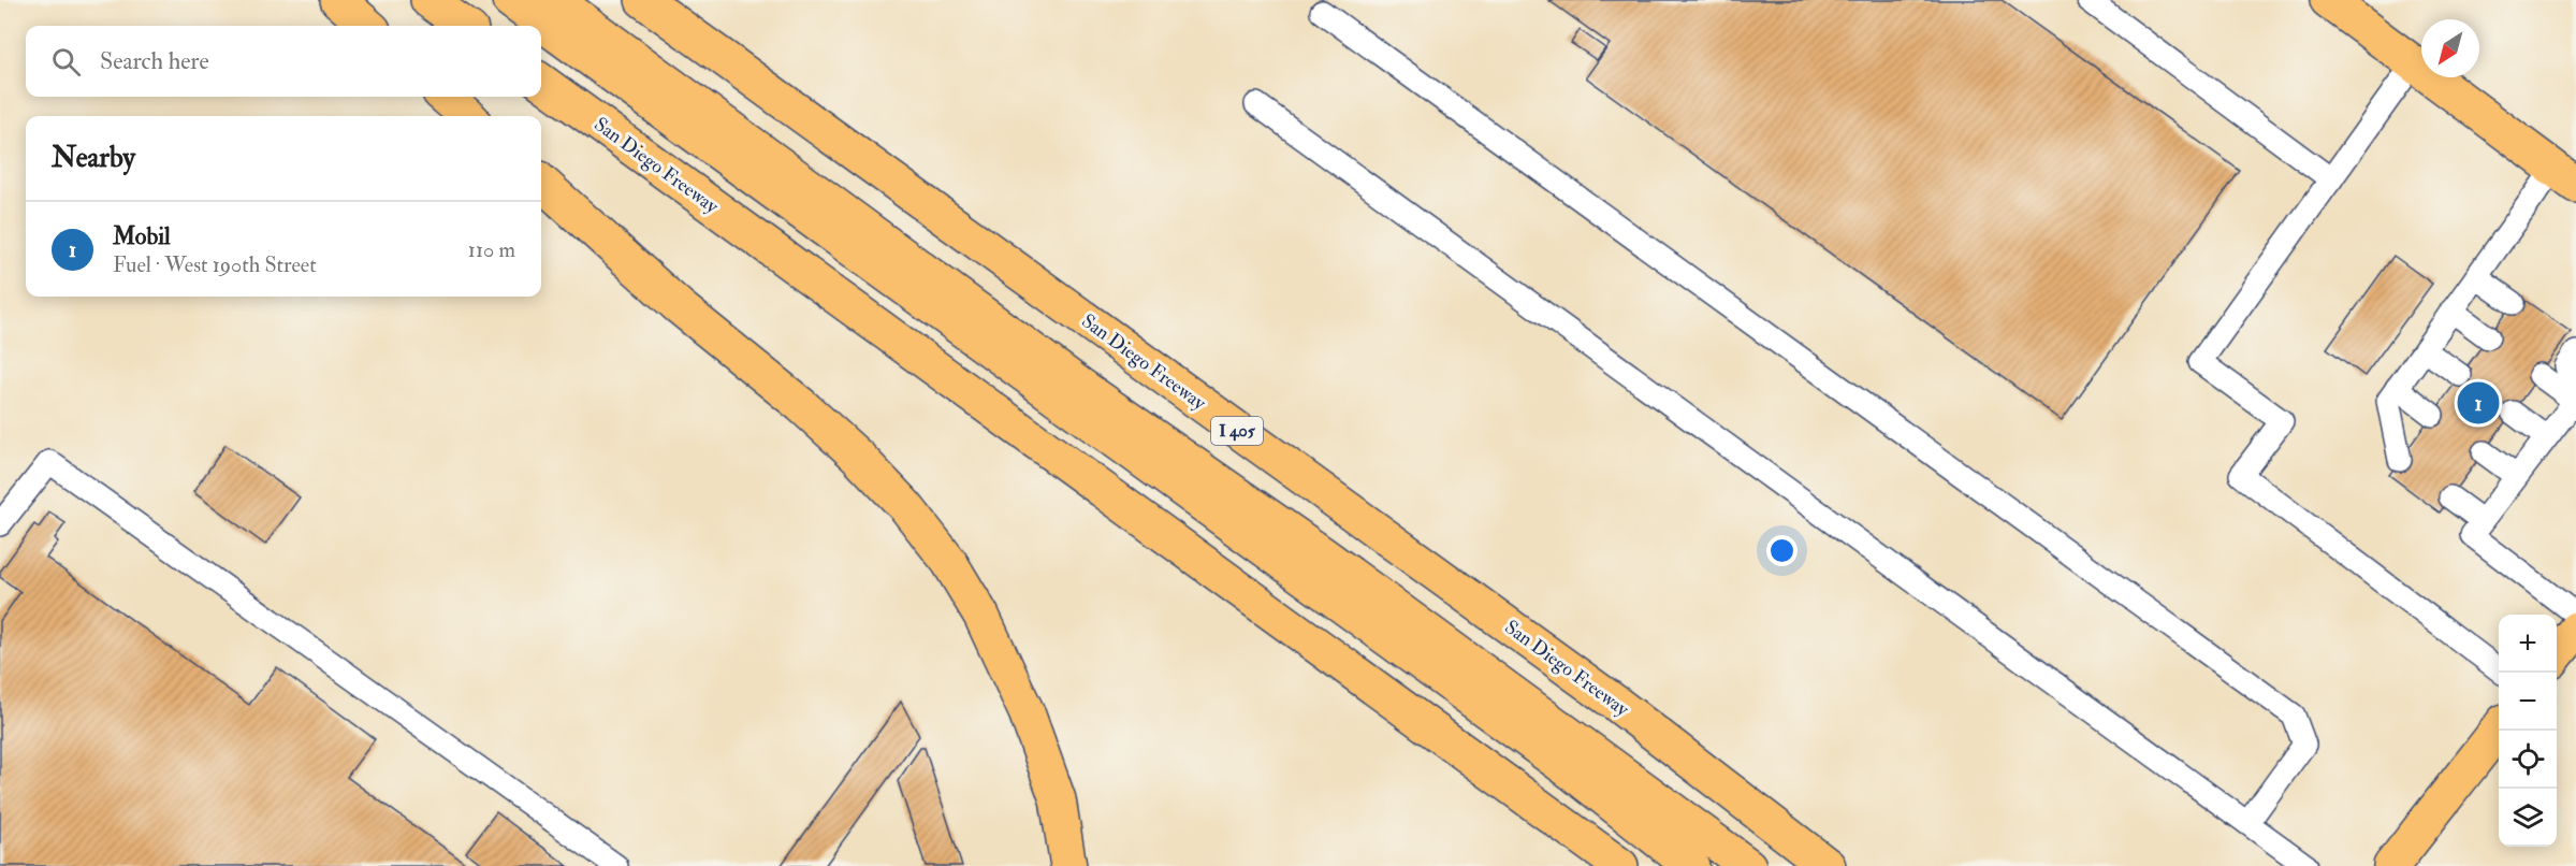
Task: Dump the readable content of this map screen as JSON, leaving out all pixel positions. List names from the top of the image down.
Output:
{
  "streets": {
    "main road": ["San Diego Freeway", "I 405"]
  },
  "north": "bottom left",
  "page": {
    "search": "Search here",
    "heading": "Nearby",
    "list": [
      {
        "mark": "1",
        "name": "Mobil",
        "note": "Fuel · West 190th Street",
        "value": "110 m"
      }
    ],
    "pins": "1",
    "map_buttons": ["+", "−"]
  }
}
